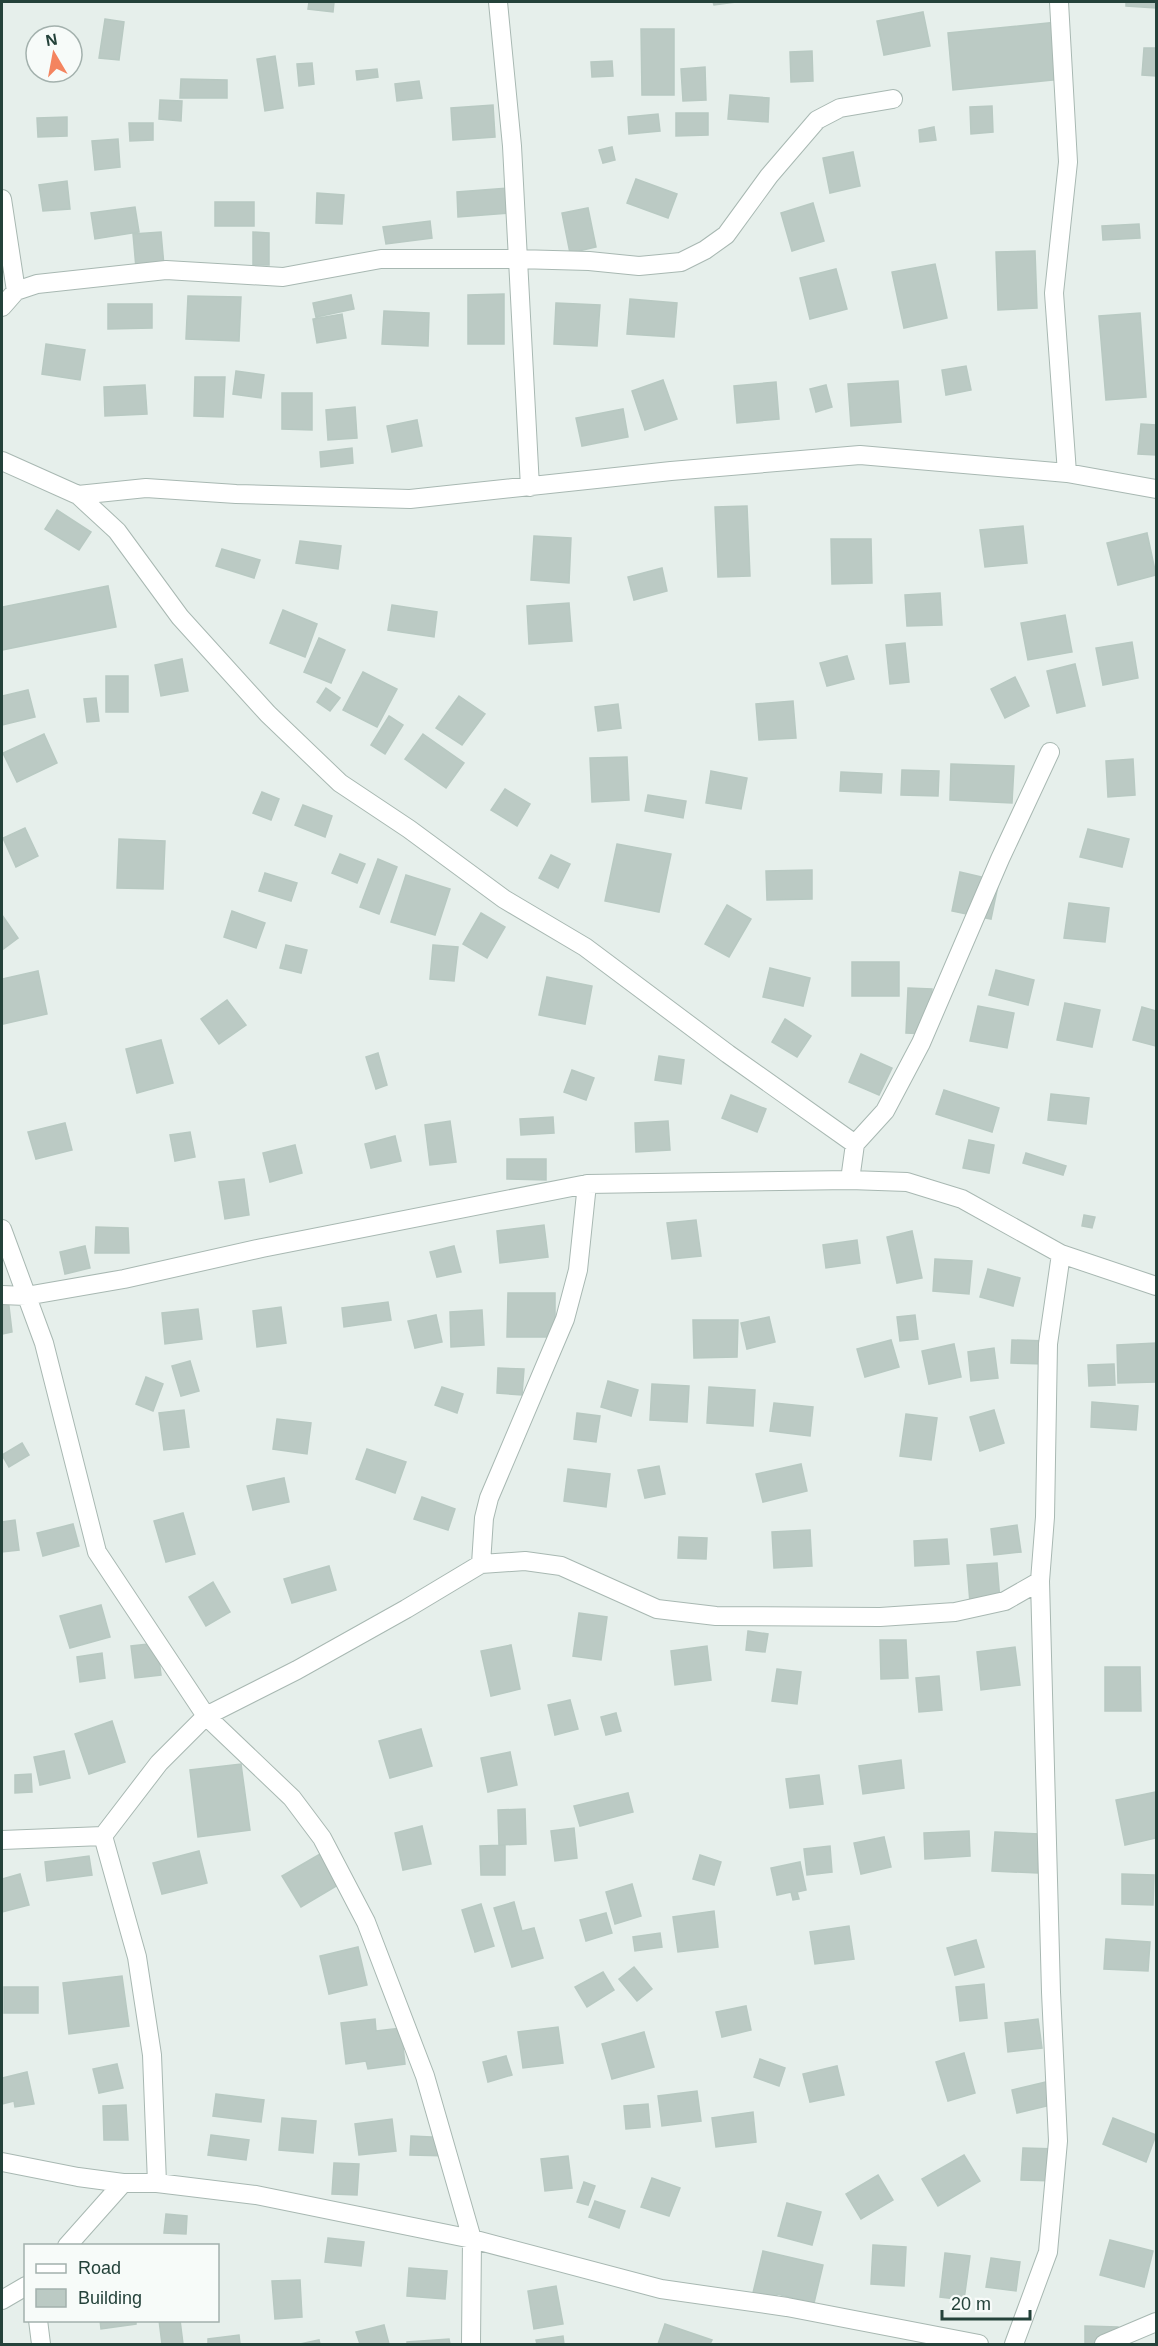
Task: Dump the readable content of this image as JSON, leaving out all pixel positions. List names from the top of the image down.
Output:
{
  "legend": ["Road", "Building"],
  "scale_bar": "20 m",
  "north": "top"
}
